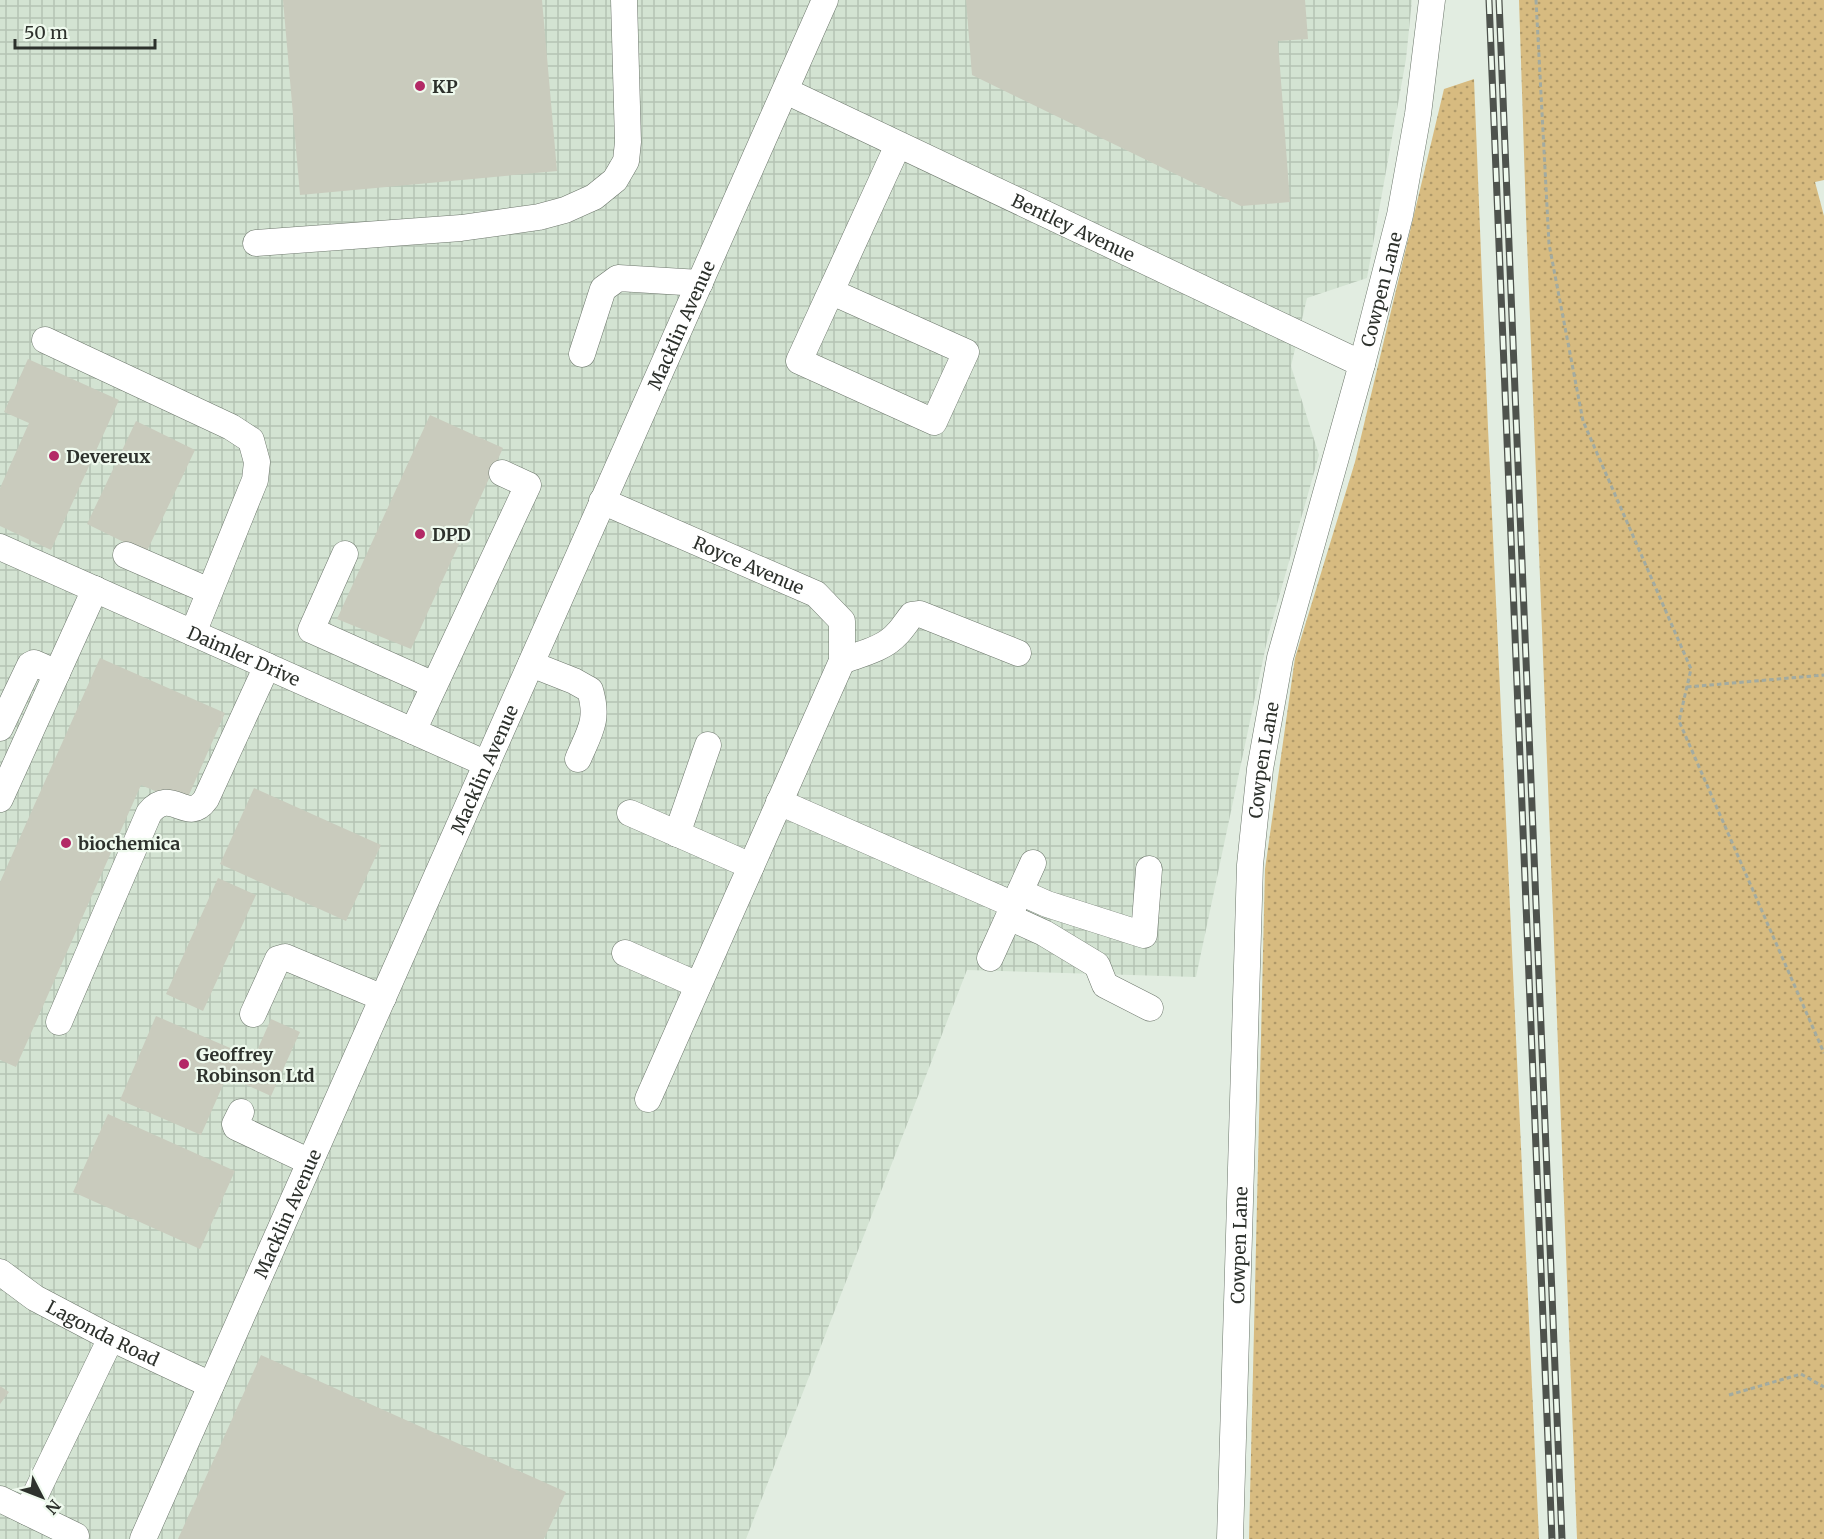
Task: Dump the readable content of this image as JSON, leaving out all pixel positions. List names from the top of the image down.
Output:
{
  "streets": {
    "street": [
      "Bentley Avenue",
      "Cowpen Lane",
      "Macklin Avenue",
      "Royce Avenue",
      "Daimler Drive",
      "Lagonda Road"
    ]
  },
  "crossings": [
    ["Bentley Avenue", "Cowpen Lane"],
    ["Bentley Avenue", "Macklin Avenue"],
    ["Macklin Avenue", "Royce Avenue"],
    ["Macklin Avenue", "Daimler Drive"],
    ["Macklin Avenue", "Lagonda Road"]
  ],
  "places": [
    "KP",
    "Devereux",
    "DPD",
    "biochemica",
    "Geoffrey Robinson Ltd"
  ],
  "scale_bar": "50 m",
  "north": "bottom right"
}
